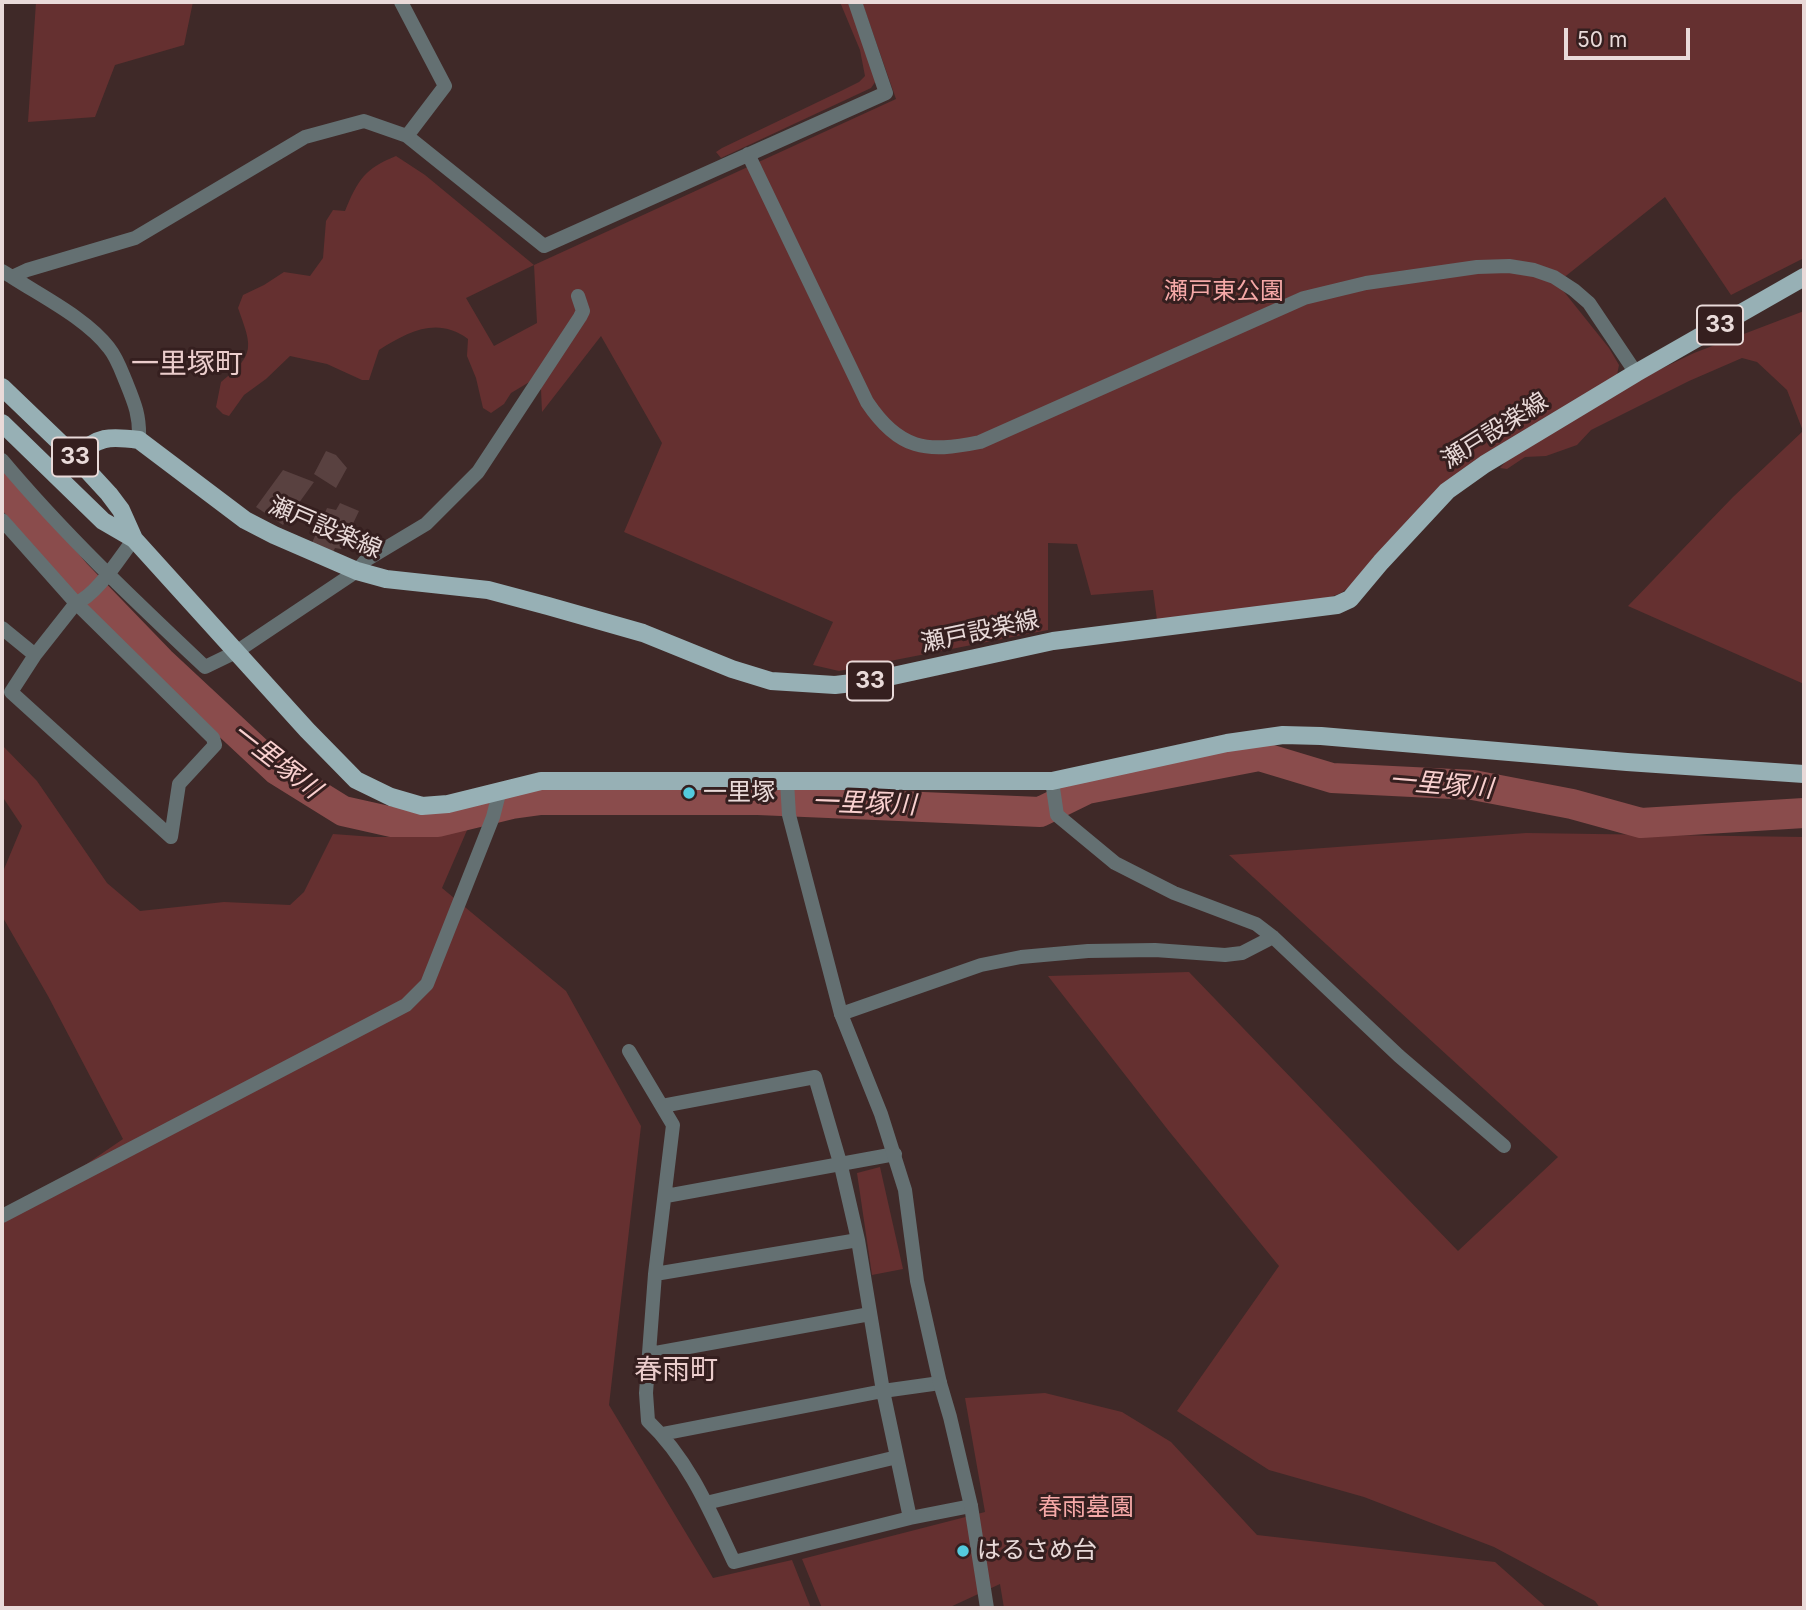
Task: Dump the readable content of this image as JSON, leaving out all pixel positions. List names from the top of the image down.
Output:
{
  "streets": {
    "main road": ["33", "瀬戸設楽線"]
  },
  "crossings": [
    ["33", "瀬戸設楽線"]
  ],
  "districts": ["一里塚町", "春雨町"],
  "water": ["一里塚川"],
  "parks": ["瀬戸東公園", "春雨墓園"],
  "places": ["一里塚", "はるさめ台"],
  "scale_bar": "50 m"
}
